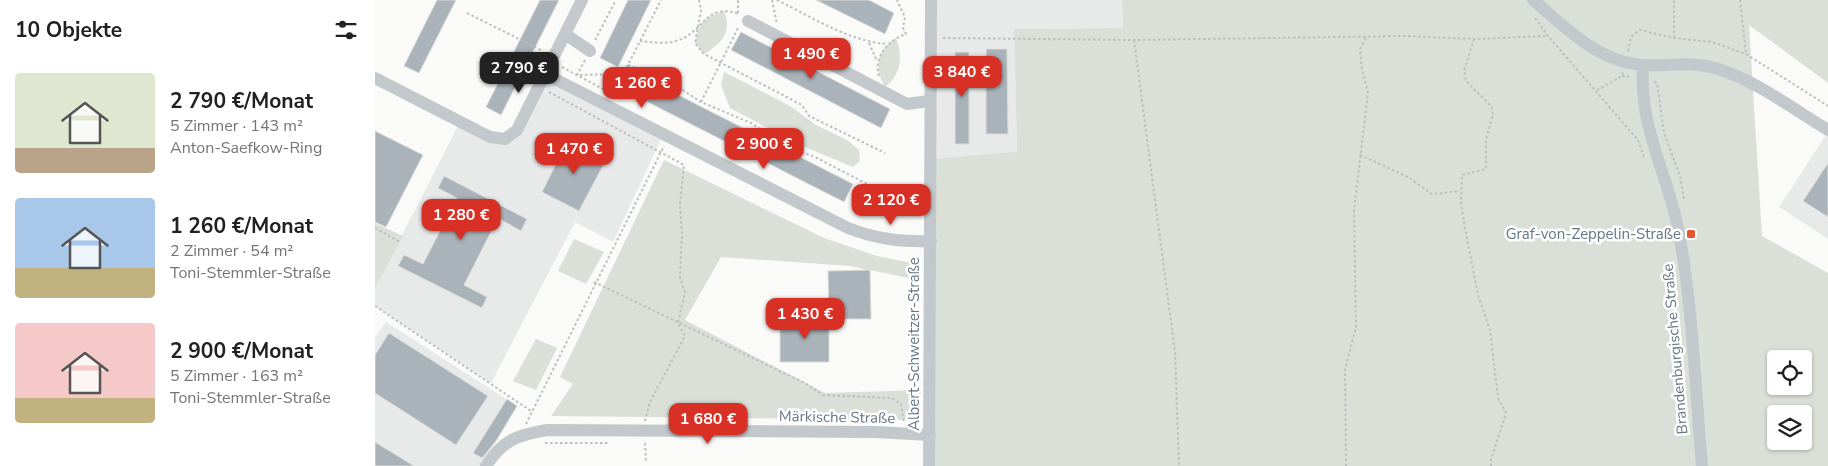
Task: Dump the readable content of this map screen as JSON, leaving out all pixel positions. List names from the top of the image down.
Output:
{
  "streets": {
    "street": ["Albert-Schweitzer-Straße", "Brandenburgische Straße", "Märkische Straße"]
  },
  "crossings": [
    ["Albert-Schweitzer-Straße", "Märkische Straße"]
  ],
  "places": {
    "transit": ["Graf-von-Zeppelin-Straße"]
  },
  "page": {
    "heading": "10 Objekte",
    "price": [
      "1 490 €",
      "2 790 €",
      "3 840 €",
      "1 260 €",
      "2 900 €",
      "1 470 €",
      "2 120 €",
      "1 280 €",
      "1 430 €",
      "1 680 €"
    ],
    "list": [
      {
        "name": "2 790 €/Monat",
        "note": "5 Zimmer · 143 m² · Anton-Saefkow-Ring"
      },
      {
        "name": "1 260 €/Monat",
        "note": "2 Zimmer · 54 m² · Toni-Stemmler-Straße"
      },
      {
        "name": "2 900 €/Monat",
        "note": "5 Zimmer · 163 m² · Toni-Stemmler-Straße"
      }
    ]
  }
}
